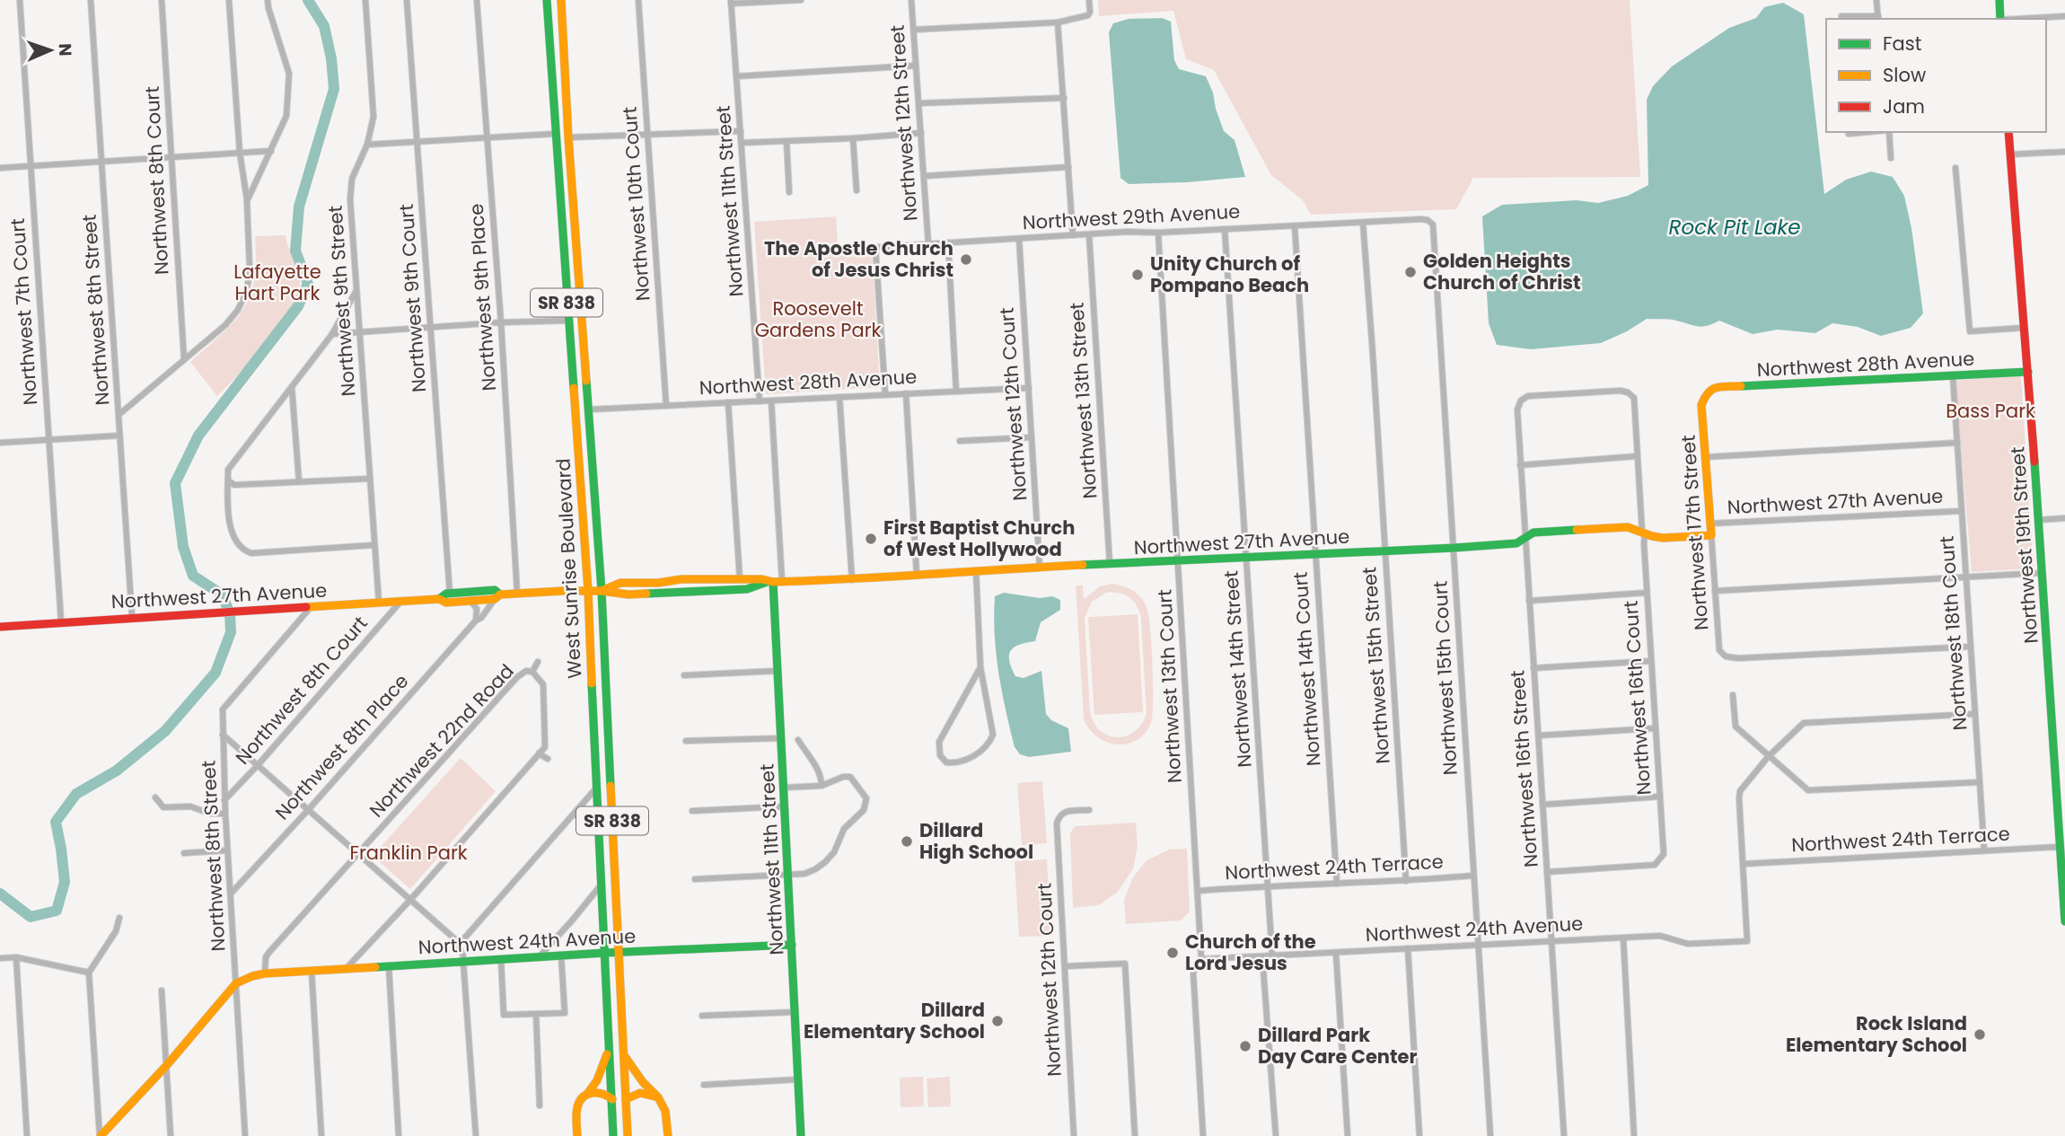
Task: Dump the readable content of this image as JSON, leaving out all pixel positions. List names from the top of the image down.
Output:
{
  "streets": {
    "street": [
      "Northwest 12th Street",
      "Northwest 8th Court",
      "Northwest 11th Street",
      "Northwest 10th Court",
      "Northwest 29th Avenue",
      "Northwest 9th Place",
      "Northwest 9th Court",
      "Northwest 9th Street",
      "SR 838",
      "Northwest 8th Street",
      "Northwest 7th Court",
      "Northwest 28th Avenue",
      "Northwest 13th Street",
      "Northwest 12th Court",
      "Northwest 27th Avenue",
      "Northwest 17th Street",
      "Northwest 19th Street",
      "West Sunrise Boulevard",
      "Northwest 18th Court",
      "Northwest 15th Street",
      "Northwest 14th Street",
      "Northwest 14th Court",
      "Northwest 15th Court",
      "Northwest 13th Court",
      "Northwest 16th Court",
      "Northwest 22nd Road",
      "Northwest 8th Place",
      "Northwest 16th Street",
      "Northwest 24th Terrace",
      "Northwest 24th Avenue"
    ]
  },
  "crossings": [
    ["Northwest 12th Street", "Northwest 29th Avenue"],
    ["Northwest 8th Court", "Northwest 8th Street"],
    ["Northwest 8th Court", "Northwest 27th Avenue"],
    ["Northwest 11th Street", "Northwest 28th Avenue"],
    ["Northwest 11th Street", "Northwest 27th Avenue"],
    ["Northwest 11th Street", "Northwest 24th Avenue"],
    ["Northwest 10th Court", "Northwest 28th Avenue"],
    ["Northwest 29th Avenue", "Northwest 13th Street"],
    ["Northwest 29th Avenue", "Northwest 12th Court"],
    ["Northwest 29th Avenue", "Northwest 15th Street"],
    ["Northwest 29th Avenue", "Northwest 14th Street"],
    ["Northwest 29th Avenue", "Northwest 14th Court"],
    ["Northwest 29th Avenue", "Northwest 15th Court"],
    ["Northwest 29th Avenue", "Northwest 13th Court"],
    ["Northwest 9th Place", "Northwest 27th Avenue"],
    ["Northwest 9th Court", "Northwest 27th Avenue"],
    ["Northwest 9th Street", "Northwest 27th Avenue"],
    ["Northwest 8th Street", "Northwest 27th Avenue"],
    ["Northwest 8th Street", "Northwest 8th Place"],
    ["Northwest 7th Court", "Northwest 27th Avenue"],
    ["Northwest 28th Avenue", "Northwest 12th Court"],
    ["Northwest 28th Avenue", "Northwest 17th Street"],
    ["Northwest 28th Avenue", "Northwest 19th Street"],
    ["Northwest 28th Avenue", "West Sunrise Boulevard"],
    ["Northwest 28th Avenue", "Northwest 18th Court"],
    ["Northwest 13th Street", "Northwest 27th Avenue"],
    ["Northwest 12th Court", "Northwest 27th Avenue"],
    ["Northwest 27th Avenue", "Northwest 17th Street"],
    ["Northwest 27th Avenue", "West Sunrise Boulevard"],
    ["Northwest 27th Avenue", "Northwest 18th Court"],
    ["Northwest 27th Avenue", "Northwest 15th Street"],
    ["Northwest 27th Avenue", "Northwest 14th Street"],
    ["Northwest 27th Avenue", "Northwest 14th Court"],
    ["Northwest 27th Avenue", "Northwest 15th Court"],
    ["Northwest 27th Avenue", "Northwest 13th Court"],
    ["Northwest 27th Avenue", "Northwest 16th Court"],
    ["Northwest 27th Avenue", "Northwest 8th Place"],
    ["Northwest 27th Avenue", "Northwest 16th Street"],
    ["Northwest 17th Street", "Northwest 18th Court"],
    ["Northwest 19th Street", "Northwest 24th Terrace"],
    ["West Sunrise Boulevard", "Northwest 24th Avenue"],
    ["Northwest 18th Court", "Northwest 24th Terrace"],
    ["Northwest 15th Street", "Northwest 24th Terrace"],
    ["Northwest 14th Street", "Northwest 24th Terrace"],
    ["Northwest 14th Street", "Northwest 24th Avenue"],
    ["Northwest 14th Court", "Northwest 24th Terrace"],
    ["Northwest 15th Court", "Northwest 24th Terrace"],
    ["Northwest 15th Court", "Northwest 24th Avenue"],
    ["Northwest 13th Court", "Northwest 24th Terrace"],
    ["Northwest 13th Court", "Northwest 24th Avenue"],
    ["Northwest 16th Court", "Northwest 16th Street"],
    ["Northwest 22nd Road", "Northwest 24th Avenue"],
    ["Northwest 16th Street", "Northwest 24th Avenue"],
    ["Northwest 24th Terrace", "Northwest 24th Avenue"]
  ],
  "water": ["Rock Pit Lake"],
  "parks": [
    "Lafayette Hart Park",
    "Roosevelt Gardens Park",
    "Bass Park",
    "Franklin Park"
  ],
  "places": [
    "The Apostle Church of Jesus Christ",
    "Golden Heights Church of Christ",
    "Unity Church of Pompano Beach",
    "First Baptist Church of West Hollywood",
    "Dillard High School",
    "Church of the Lord Jesus",
    "Dillard Elementary School",
    "Rock Island Elementary School",
    "Dillard Park Day Care Center"
  ],
  "legend": ["Fast", "Slow", "Jam"],
  "north": "right"
}
